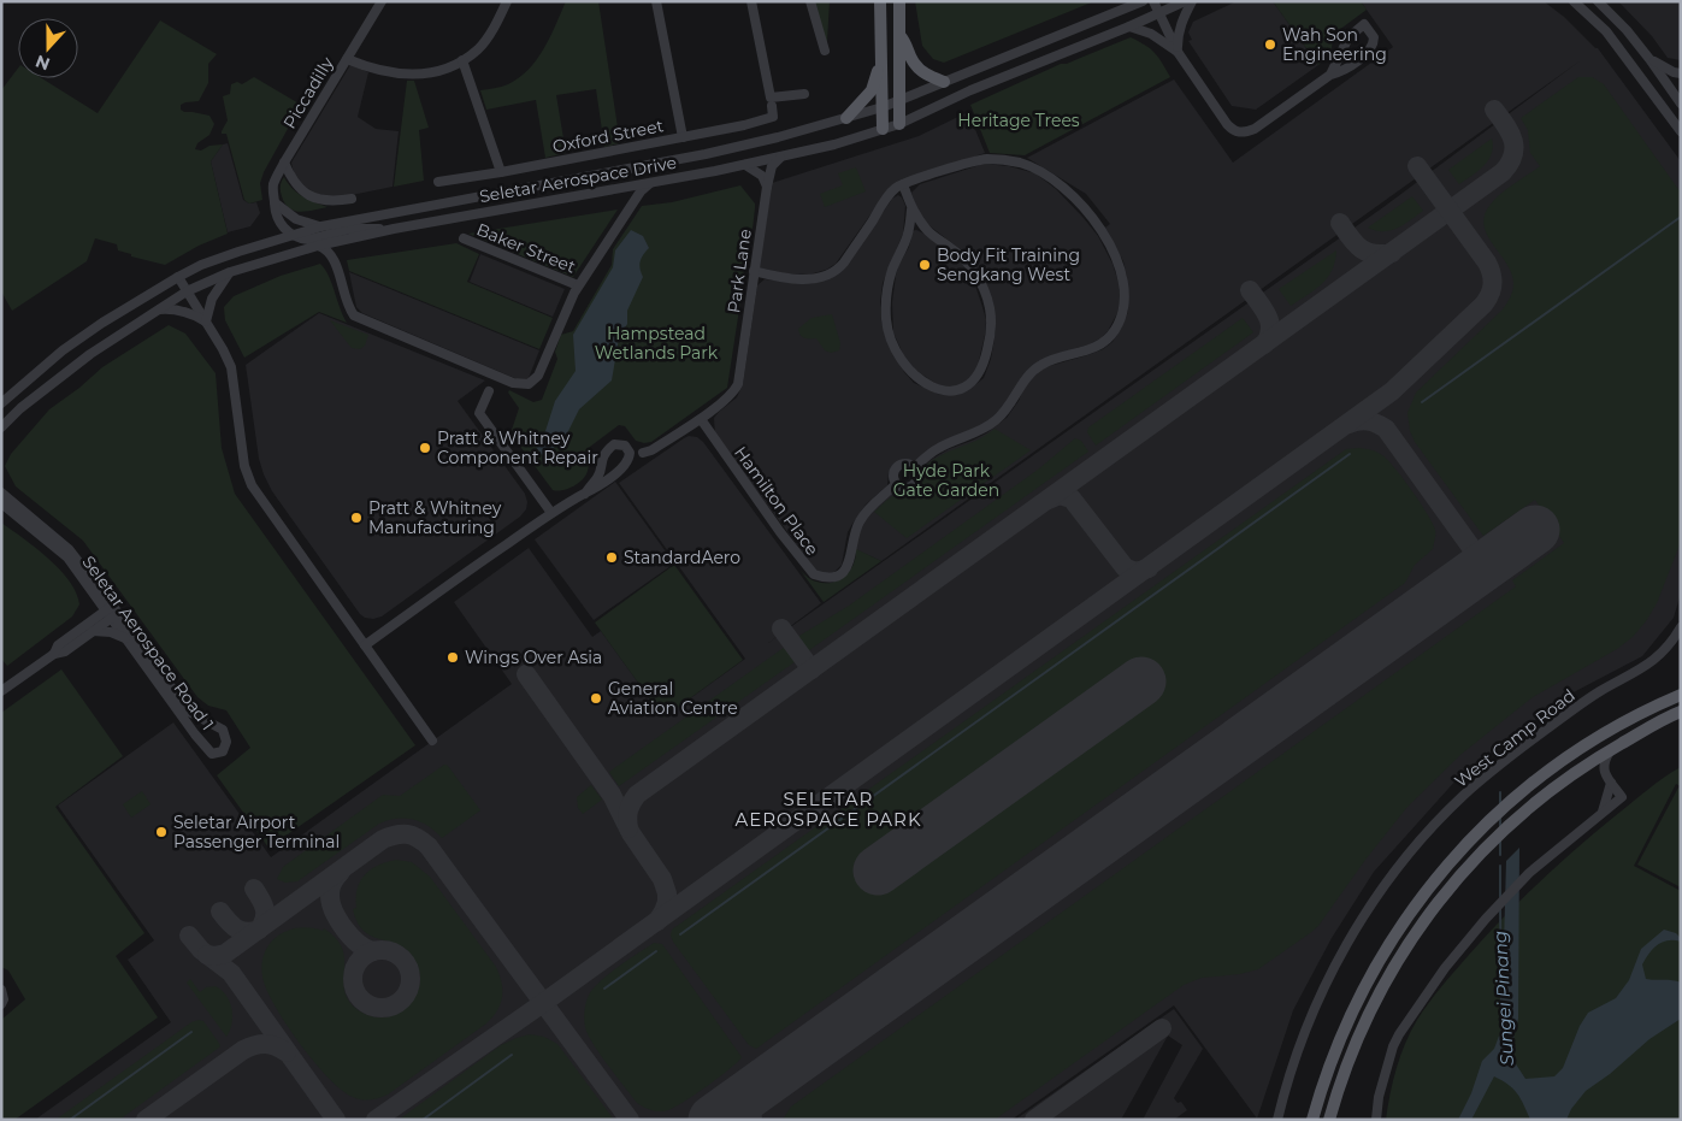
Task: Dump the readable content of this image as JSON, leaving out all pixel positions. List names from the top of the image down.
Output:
{
  "streets": {
    "street": [
      "Piccadilly",
      "Oxford Street",
      "Seletar Aerospace Drive",
      "Baker Street",
      "Park Lane",
      "Hamilton Place",
      "Seletar Aerospace Road 1",
      "West Camp Road"
    ]
  },
  "crossings": [
    ["Piccadilly", "Seletar Aerospace Drive"],
    ["Seletar Aerospace Drive", "Park Lane"],
    ["Park Lane", "Hamilton Place"]
  ],
  "districts": ["SELETAR AEROSPACE PARK"],
  "water": ["Sungei Pinang"],
  "parks": ["Heritage Trees", "Hampstead Wetlands Park", "Hyde Park Gate Garden"],
  "places": [
    "Wah Son Engineering",
    "Body Fit Training Sengkang West",
    "Pratt & Whitney Component Repair",
    "Pratt & Whitney Manufacturing",
    "StandardAero",
    "Wings Over Asia",
    "General Aviation Centre",
    "Seletar Airport Passenger Terminal"
  ],
  "north": "bottom"
}
